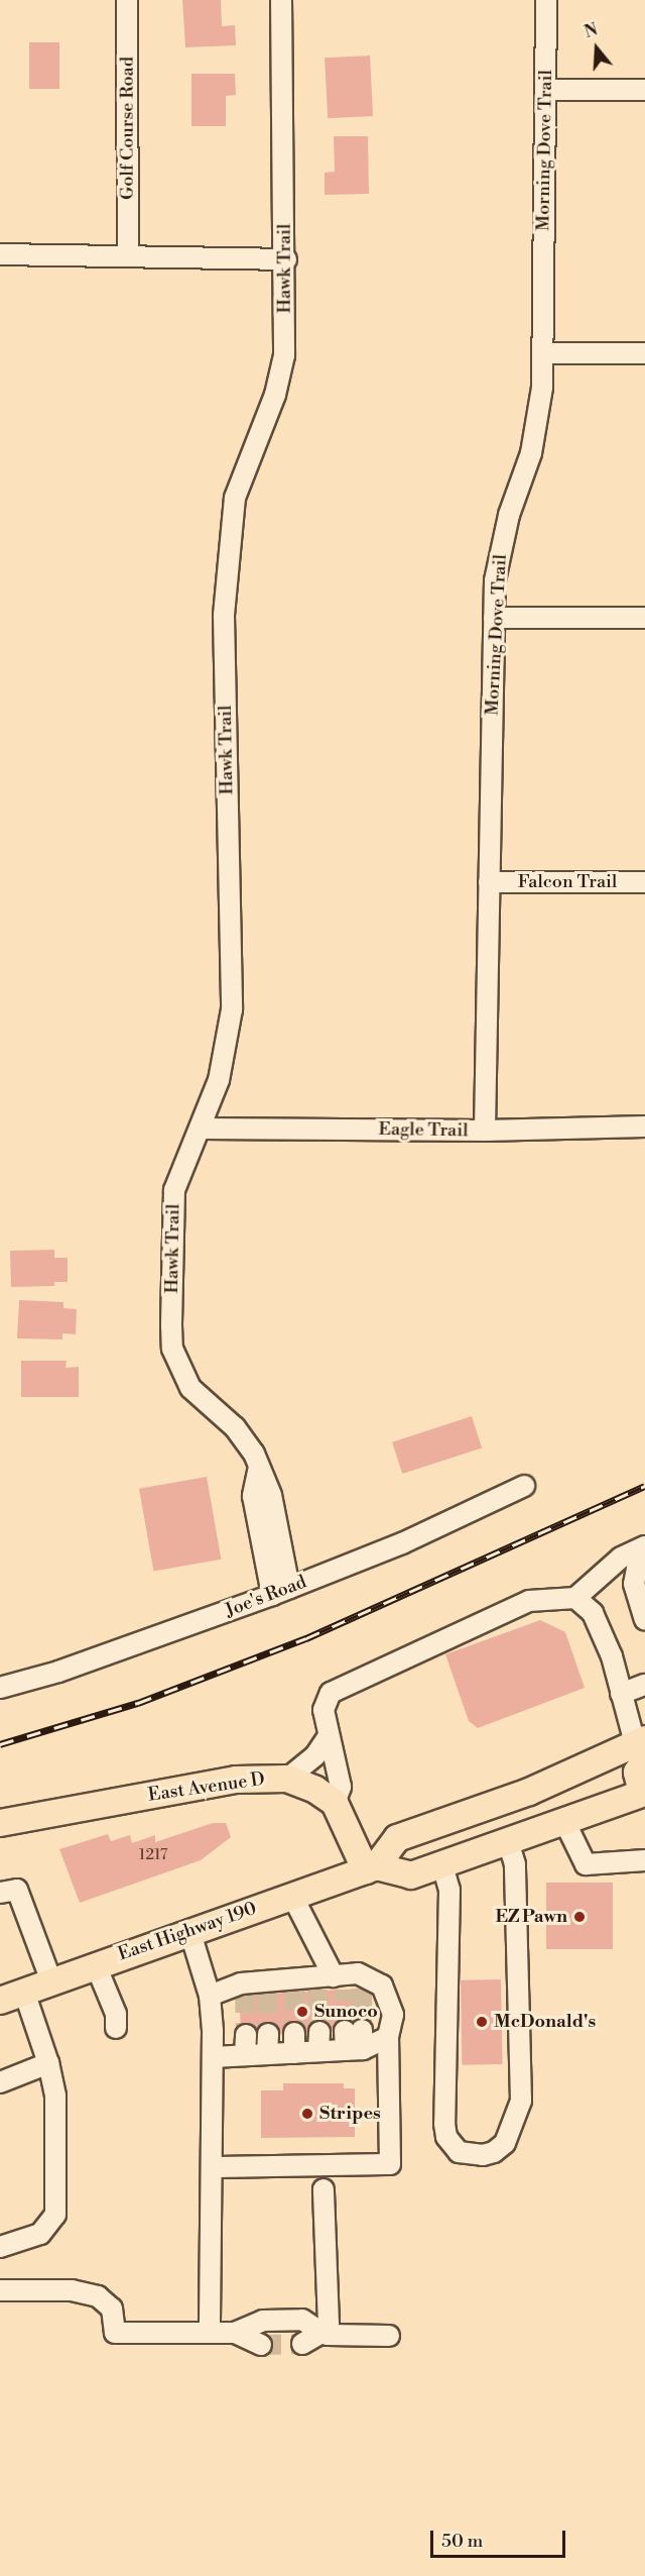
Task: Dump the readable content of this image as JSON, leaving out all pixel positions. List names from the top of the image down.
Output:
{
  "streets": {
    "main road": ["East Avenue D", "East Highway 190"],
    "street": [
      "Golf Course Road",
      "Morning Dove Trail",
      "Hawk Trail",
      "Falcon Trail",
      "Eagle Trail",
      "Joe's Road"
    ]
  },
  "crossings": [
    ["Morning Dove Trail", "Falcon Trail"],
    ["Morning Dove Trail", "Eagle Trail"],
    ["Hawk Trail", "Eagle Trail"],
    ["Hawk Trail", "Joe's Road"]
  ],
  "places": [
    "EZ Pawn",
    "Sunoco",
    "McDonald's",
    "Stripes"
  ],
  "house_numbers": ["1217"],
  "scale_bar": "50 m",
  "north": "top"
}
